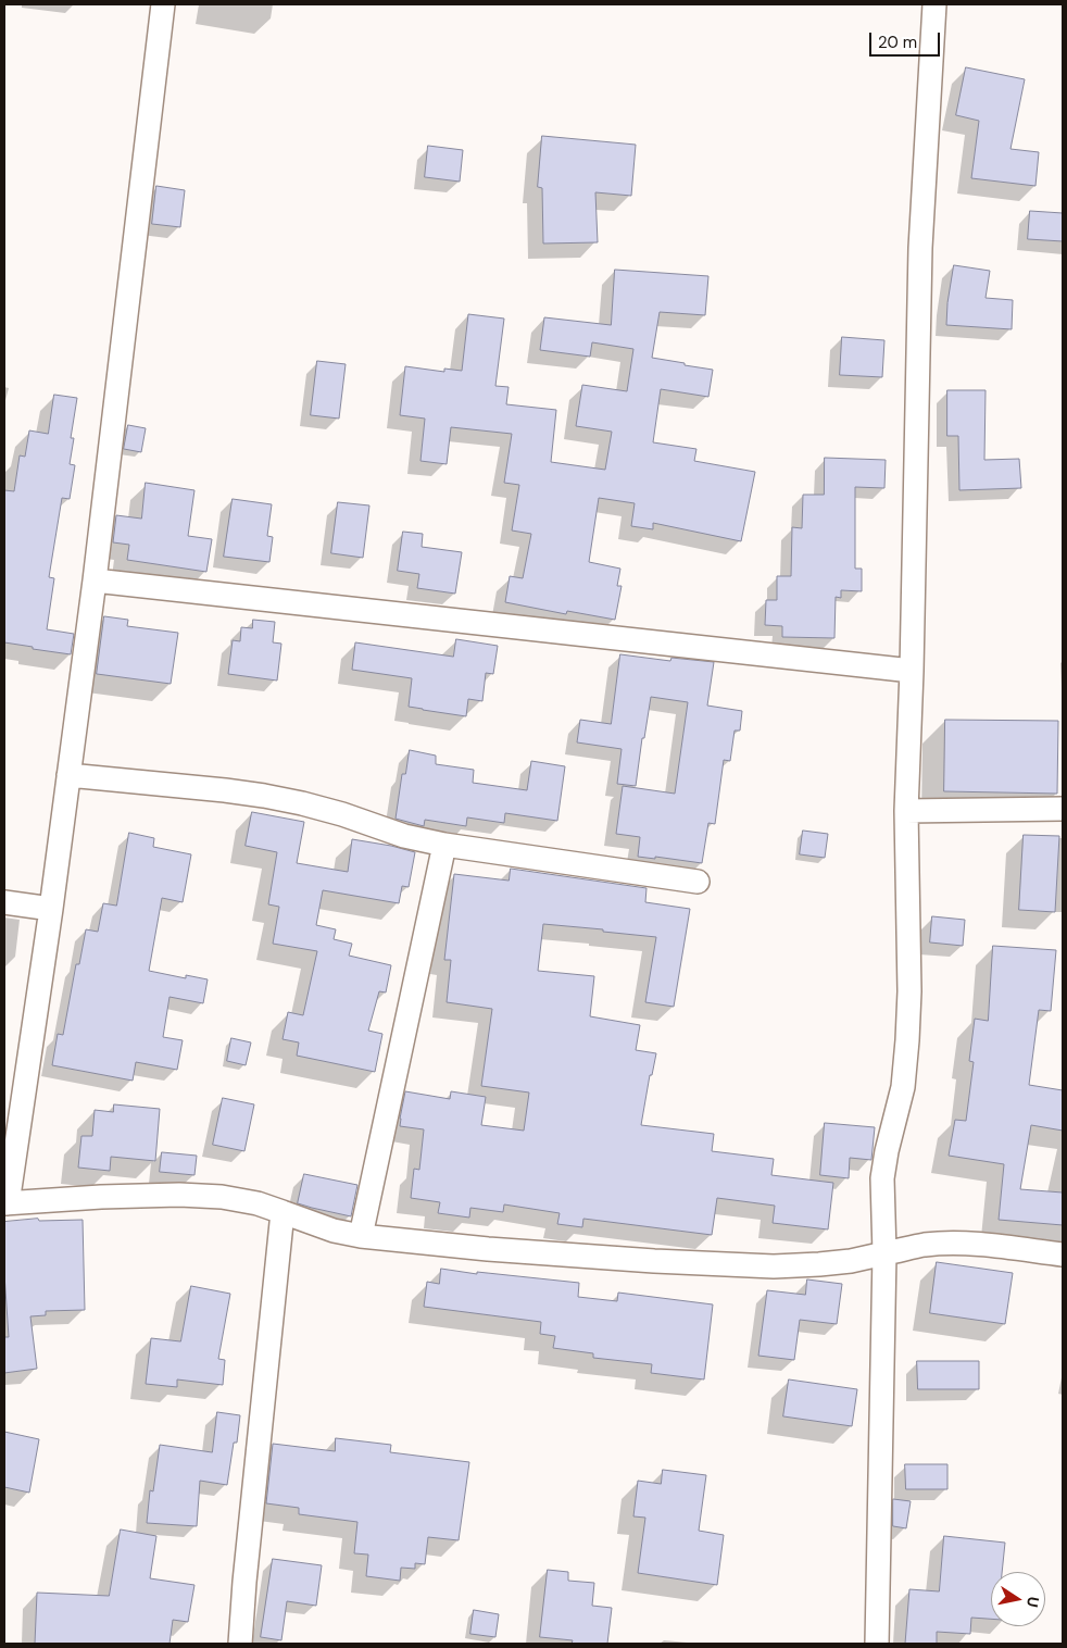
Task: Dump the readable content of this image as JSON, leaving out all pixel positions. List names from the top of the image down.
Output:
{
  "scale_bar": "20 m",
  "north": "right"
}
